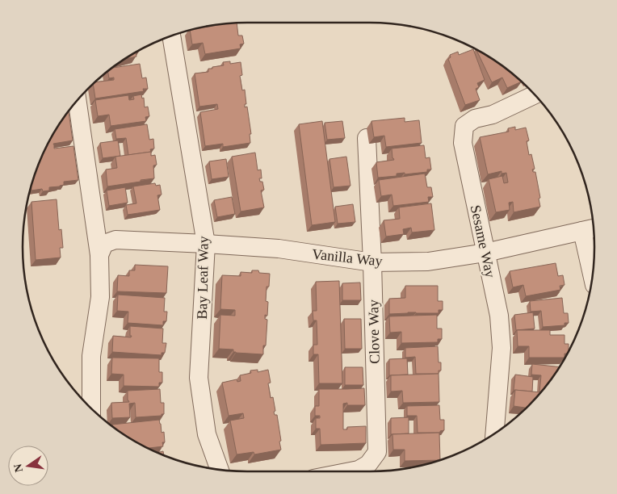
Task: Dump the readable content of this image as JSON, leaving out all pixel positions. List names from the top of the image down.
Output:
{
  "streets": {
    "street": [
      "Sesame Way",
      "Vanilla Way",
      "Bay Leaf Way",
      "Clove Way"
    ]
  },
  "crossings": [
    ["Sesame Way", "Vanilla Way"],
    ["Vanilla Way", "Bay Leaf Way"],
    ["Vanilla Way", "Clove Way"]
  ],
  "north": "left"
}
